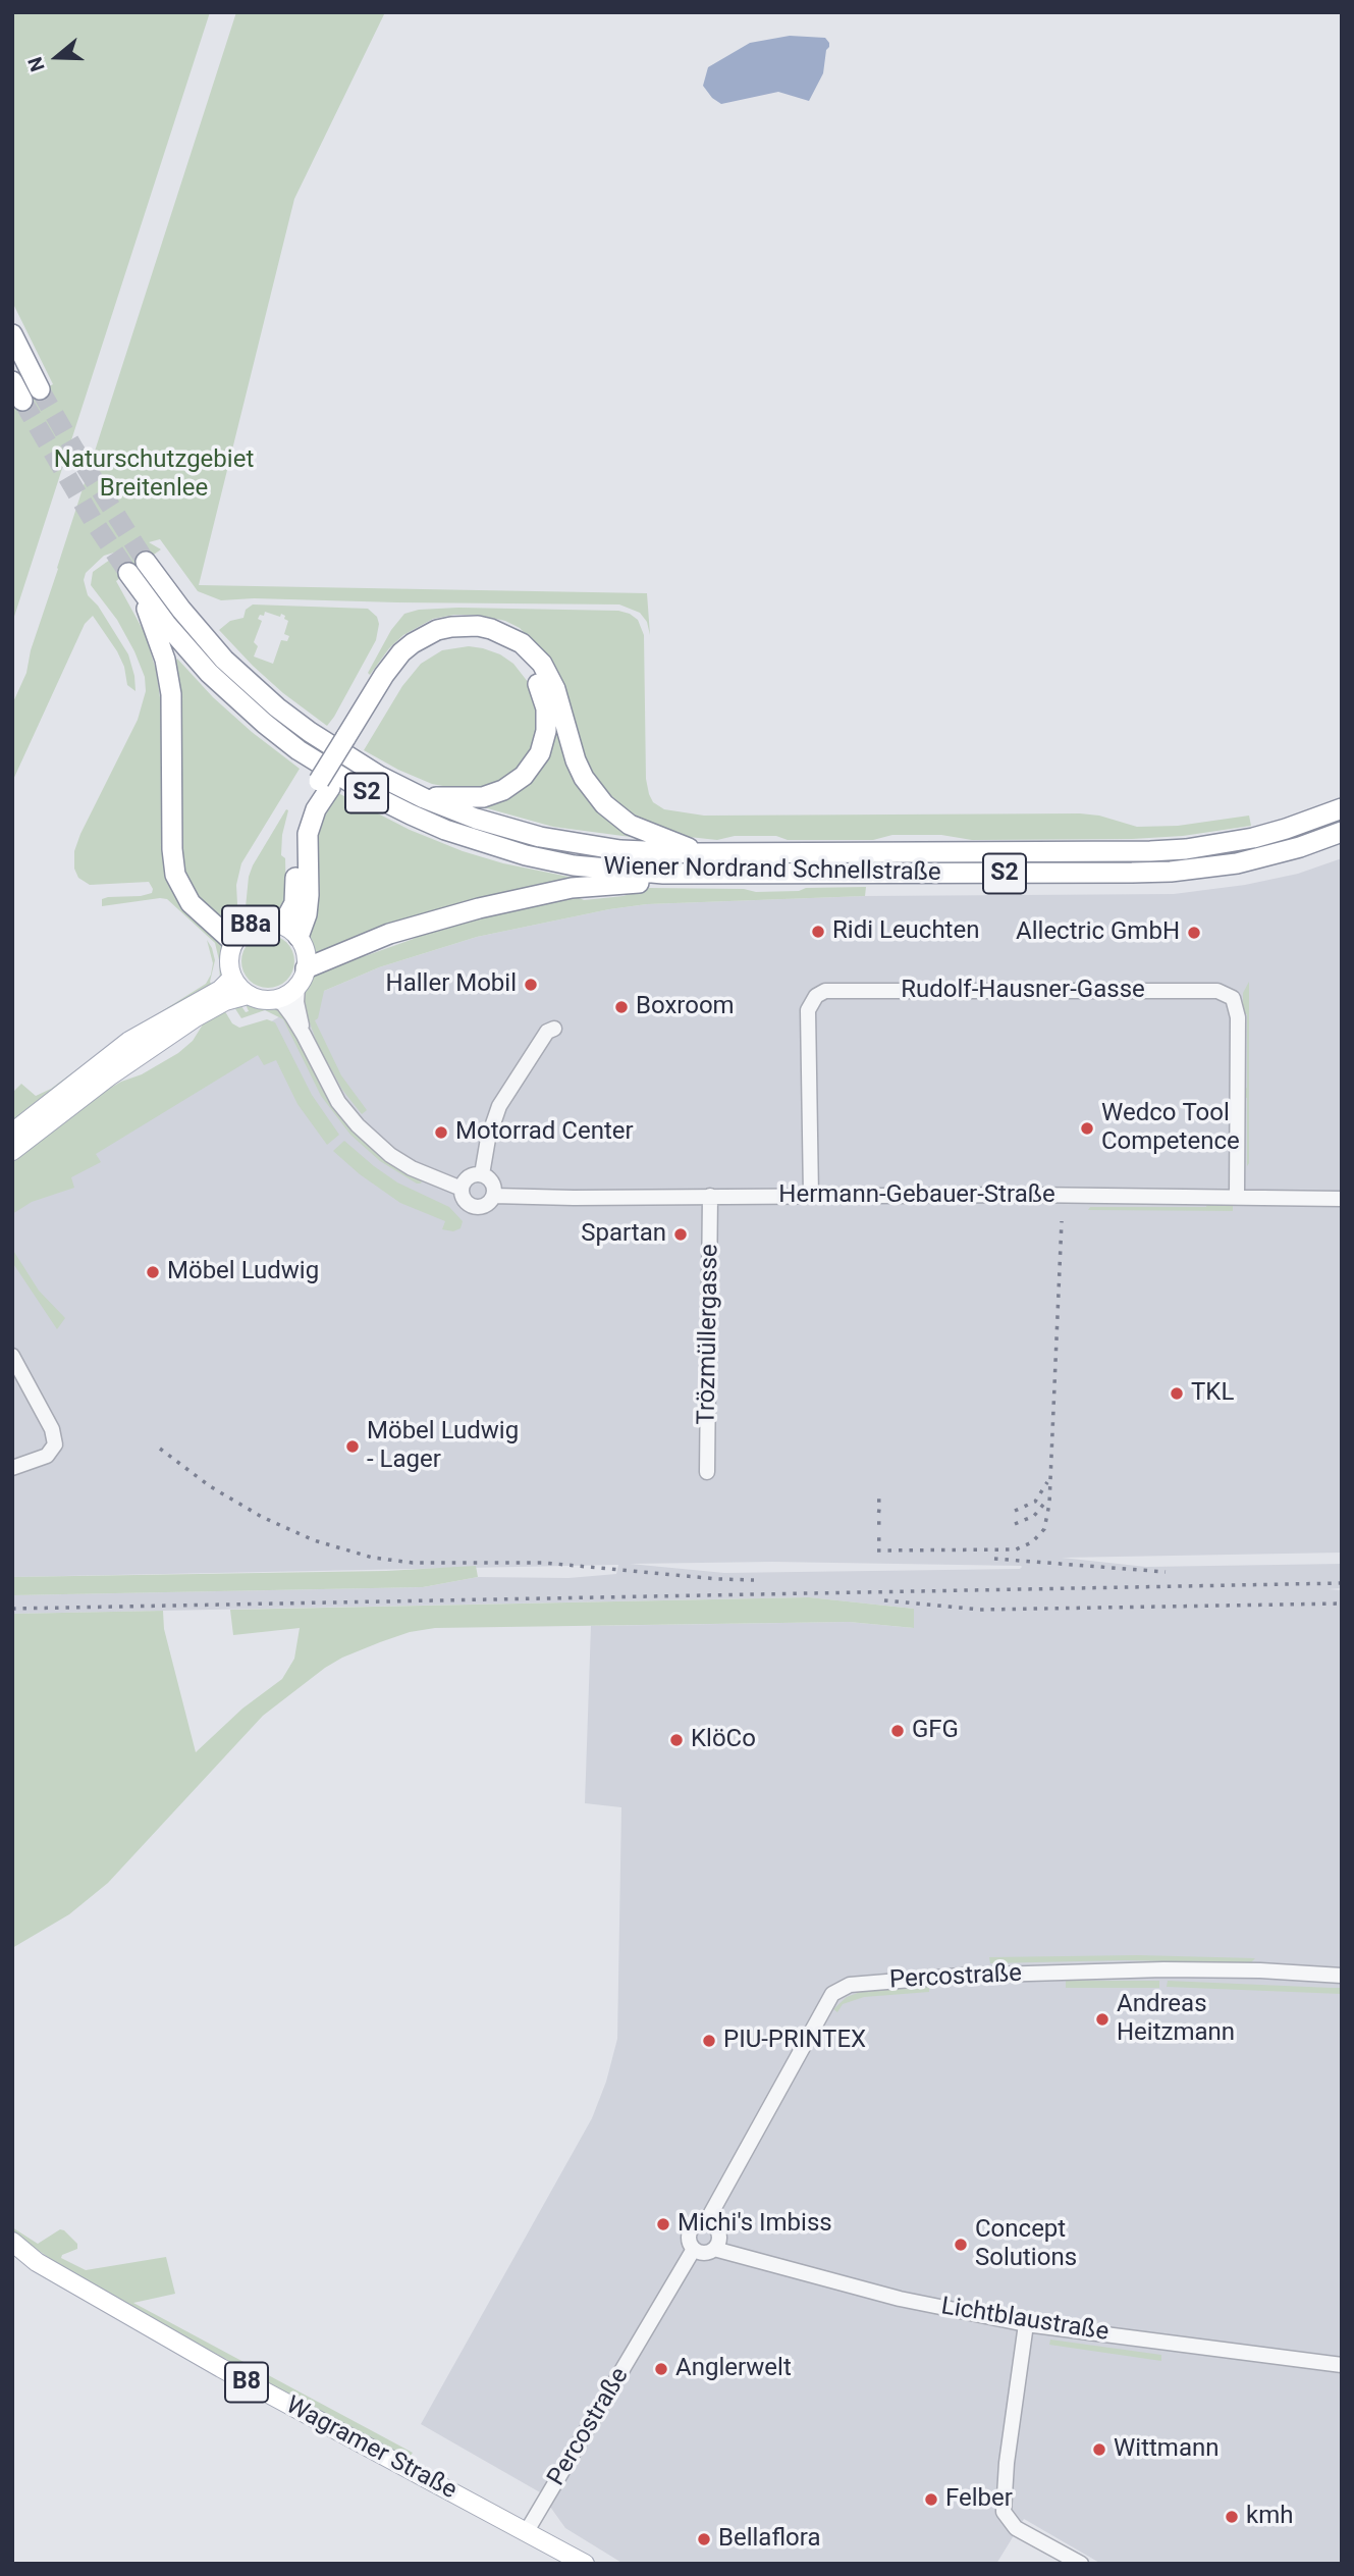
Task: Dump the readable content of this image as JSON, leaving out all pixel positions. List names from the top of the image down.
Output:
{
  "streets": {
    "highway": ["S2", "Wiener Nordrand Schnellstraße"],
    "main road": ["B8a", "B8", "Wagramer Straße"],
    "street": [
      "Rudolf-Hausner-Gasse",
      "Hermann-Gebauer-Straße",
      "Trözmüllergasse",
      "Percostraße",
      "Lichtblaustraße"
    ]
  },
  "crossings": [
    ["Wiener Nordrand Schnellstraße", "B8a"],
    ["Wiener Nordrand Schnellstraße", "Hermann-Gebauer-Straße"],
    ["B8a", "Hermann-Gebauer-Straße"],
    ["Rudolf-Hausner-Gasse", "Hermann-Gebauer-Straße"],
    ["Hermann-Gebauer-Straße", "Trözmüllergasse"],
    ["Percostraße", "Lichtblaustraße"],
    ["Percostraße", "Wagramer Straße"]
  ],
  "parks": ["Naturschutzgebiet Breitenlee"],
  "places": [
    "Ridi Leuchten",
    "Allectric GmbH",
    "Haller Mobil",
    "Boxroom",
    "Wedco Tool Competence",
    "Motorrad Center",
    "Spartan",
    "Möbel Ludwig",
    "TKL",
    "Möbel Ludwig - Lager",
    "GFG",
    "KlöCo",
    "Andreas Heitzmann",
    "PIU-PRINTEX",
    "Michi's Imbiss",
    "Concept Solutions",
    "Anglerwelt",
    "Wittmann",
    "Felber",
    "kmh",
    "Bellaflora"
  ],
  "north": "left"
}
